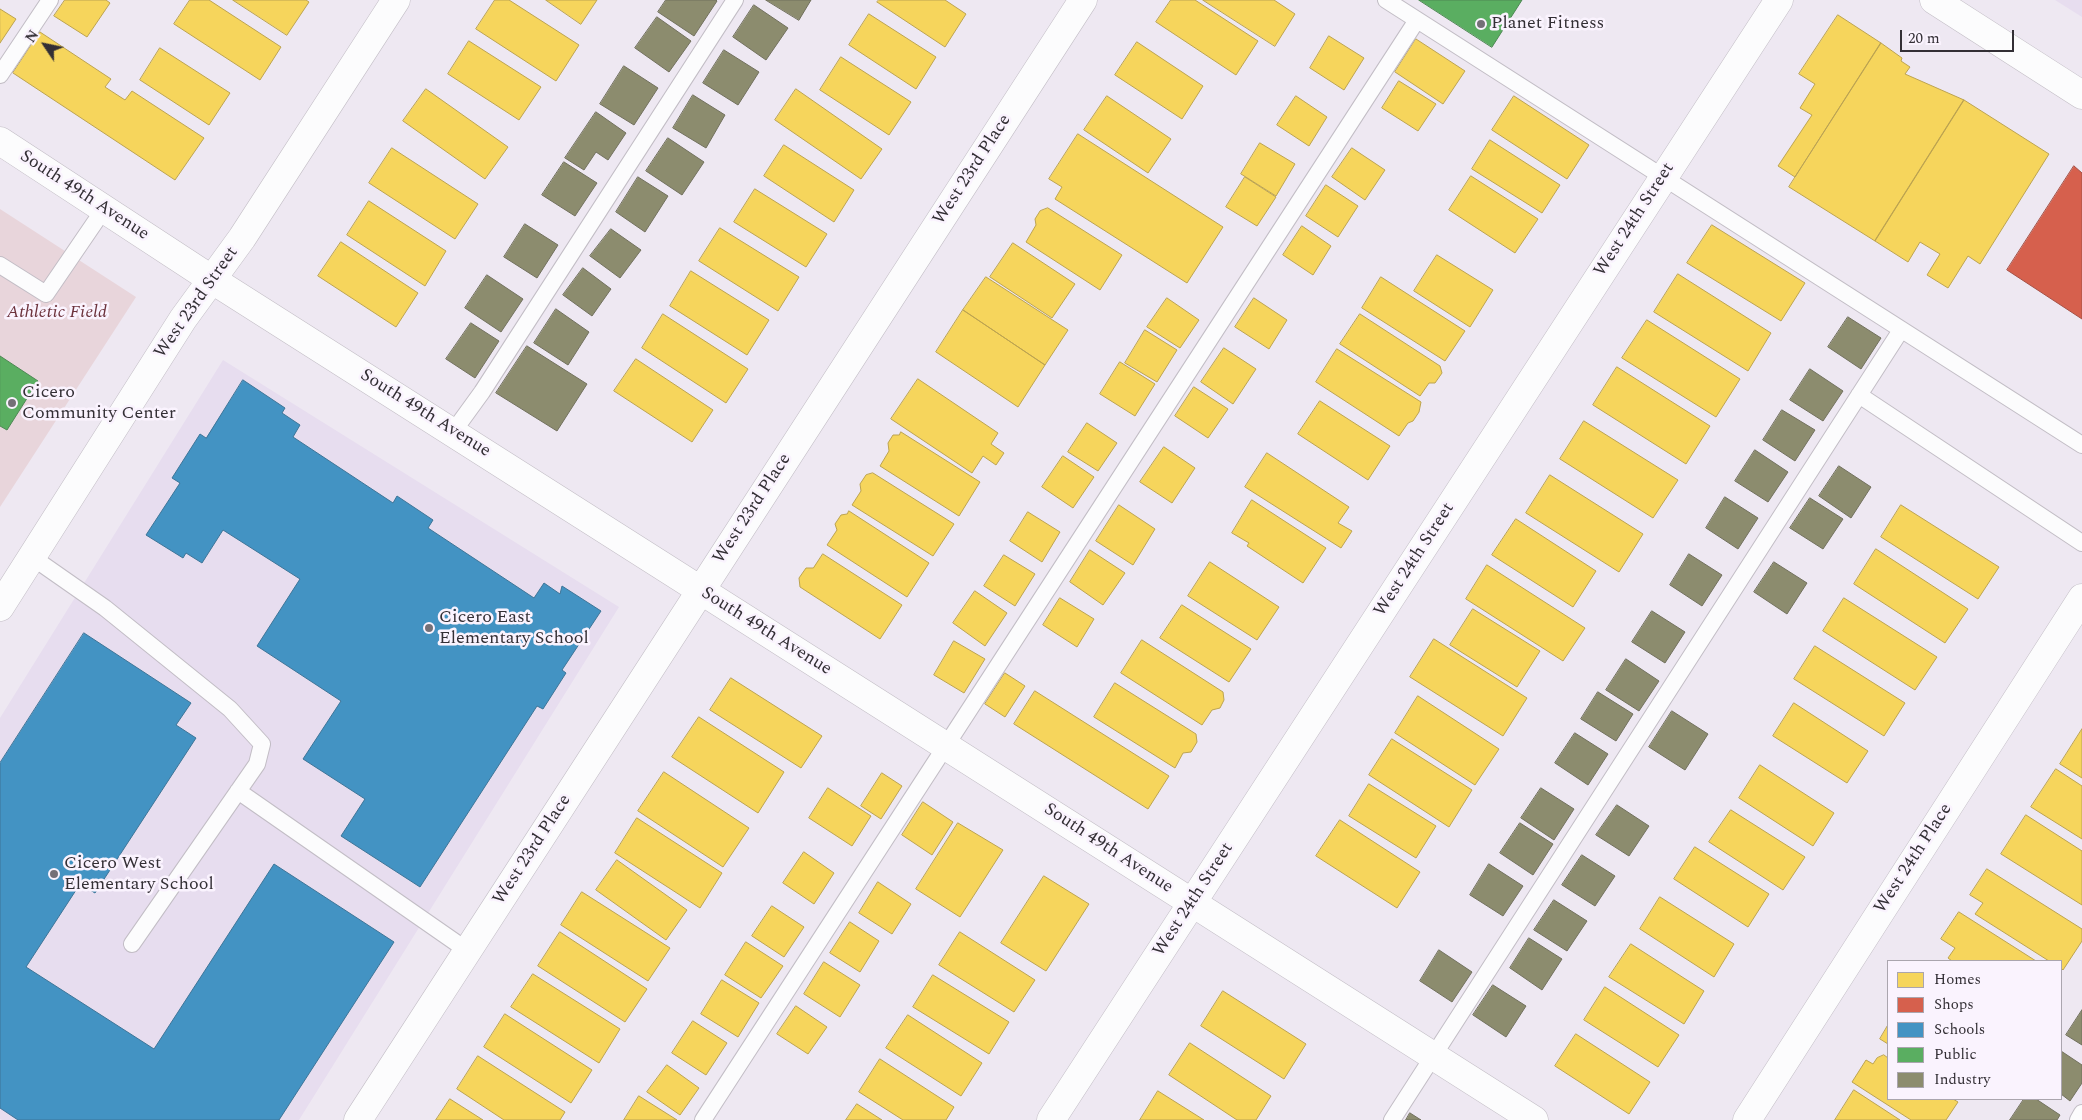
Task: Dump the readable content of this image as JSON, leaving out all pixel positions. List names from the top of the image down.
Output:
{
  "streets": {
    "street": [
      "West 23rd Place",
      "South 49th Avenue",
      "West 24th Street",
      "West 23rd Street",
      "West 24th Place"
    ]
  },
  "crossings": [
    ["West 23rd Place", "South 49th Avenue"],
    ["South 49th Avenue", "West 24th Street"],
    ["South 49th Avenue", "West 23rd Street"]
  ],
  "parks": ["Athletic Field"],
  "places": [
    "Planet Fitness",
    "Cicero Community Center",
    "Cicero East Elementary School",
    "Cicero West Elementary School"
  ],
  "legend": [
    "Homes",
    "Shops",
    "Schools",
    "Public",
    "Industry"
  ],
  "scale_bar": "20 m",
  "north": "top left"
}
